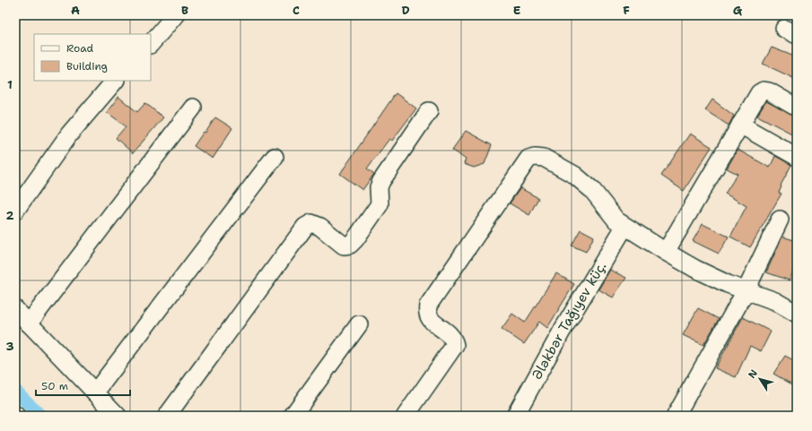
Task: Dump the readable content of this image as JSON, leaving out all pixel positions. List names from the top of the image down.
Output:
{
  "streets": {
    "street": ["Ələkbər Tağıyev küç."]
  },
  "legend": ["Road", "Building"],
  "scale_bar": "50 m",
  "north": "top left",
  "grid": {
    "columns": [
      "A",
      "B",
      "C",
      "D",
      "E",
      "F",
      "G"
    ],
    "rows": ["1", "2", "3"]
  }
}
